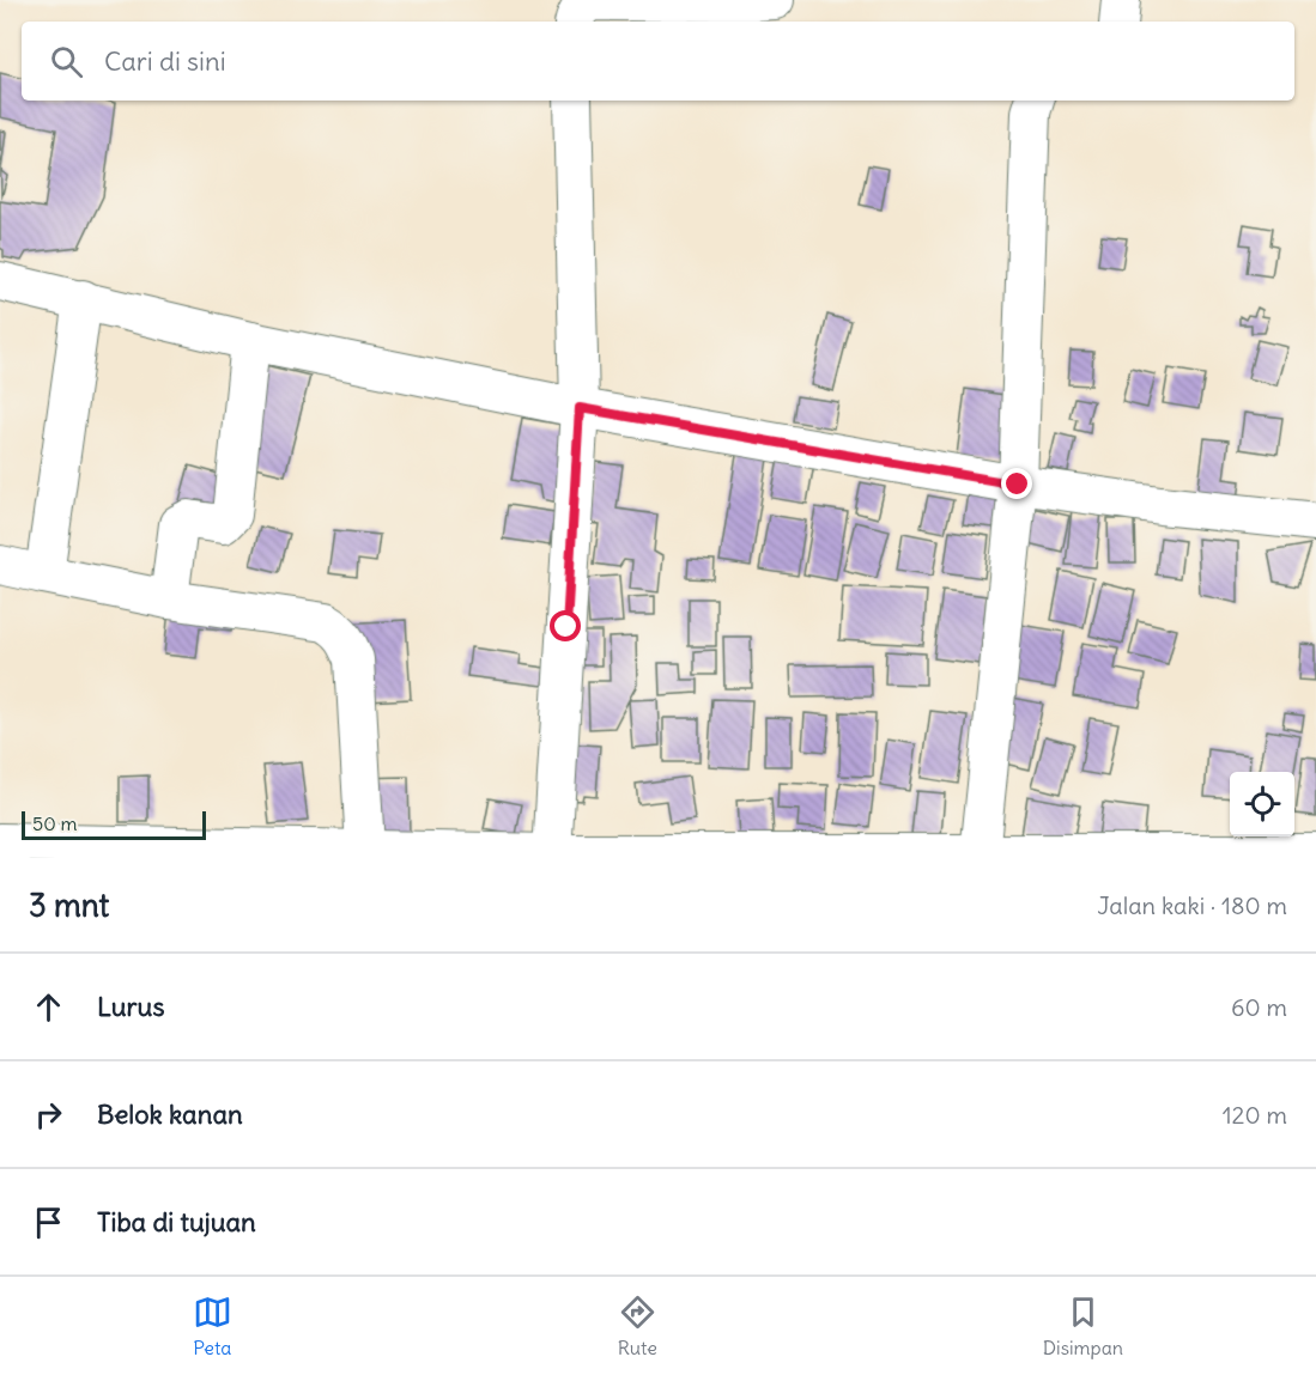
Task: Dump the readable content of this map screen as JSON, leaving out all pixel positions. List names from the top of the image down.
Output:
{
  "scale_bar": "50 m",
  "page": {
    "search": "Cari di sini",
    "scale": "50 m",
    "heading": ["3 mnt", "Jalan kaki · 180 m"],
    "list": [
      ["Lurus", "60 m"],
      ["Belok kanan", "120 m"],
      "Tiba di tujuan"
    ],
    "nav": ["Peta", "Rute", "Disimpan"]
  }
}
